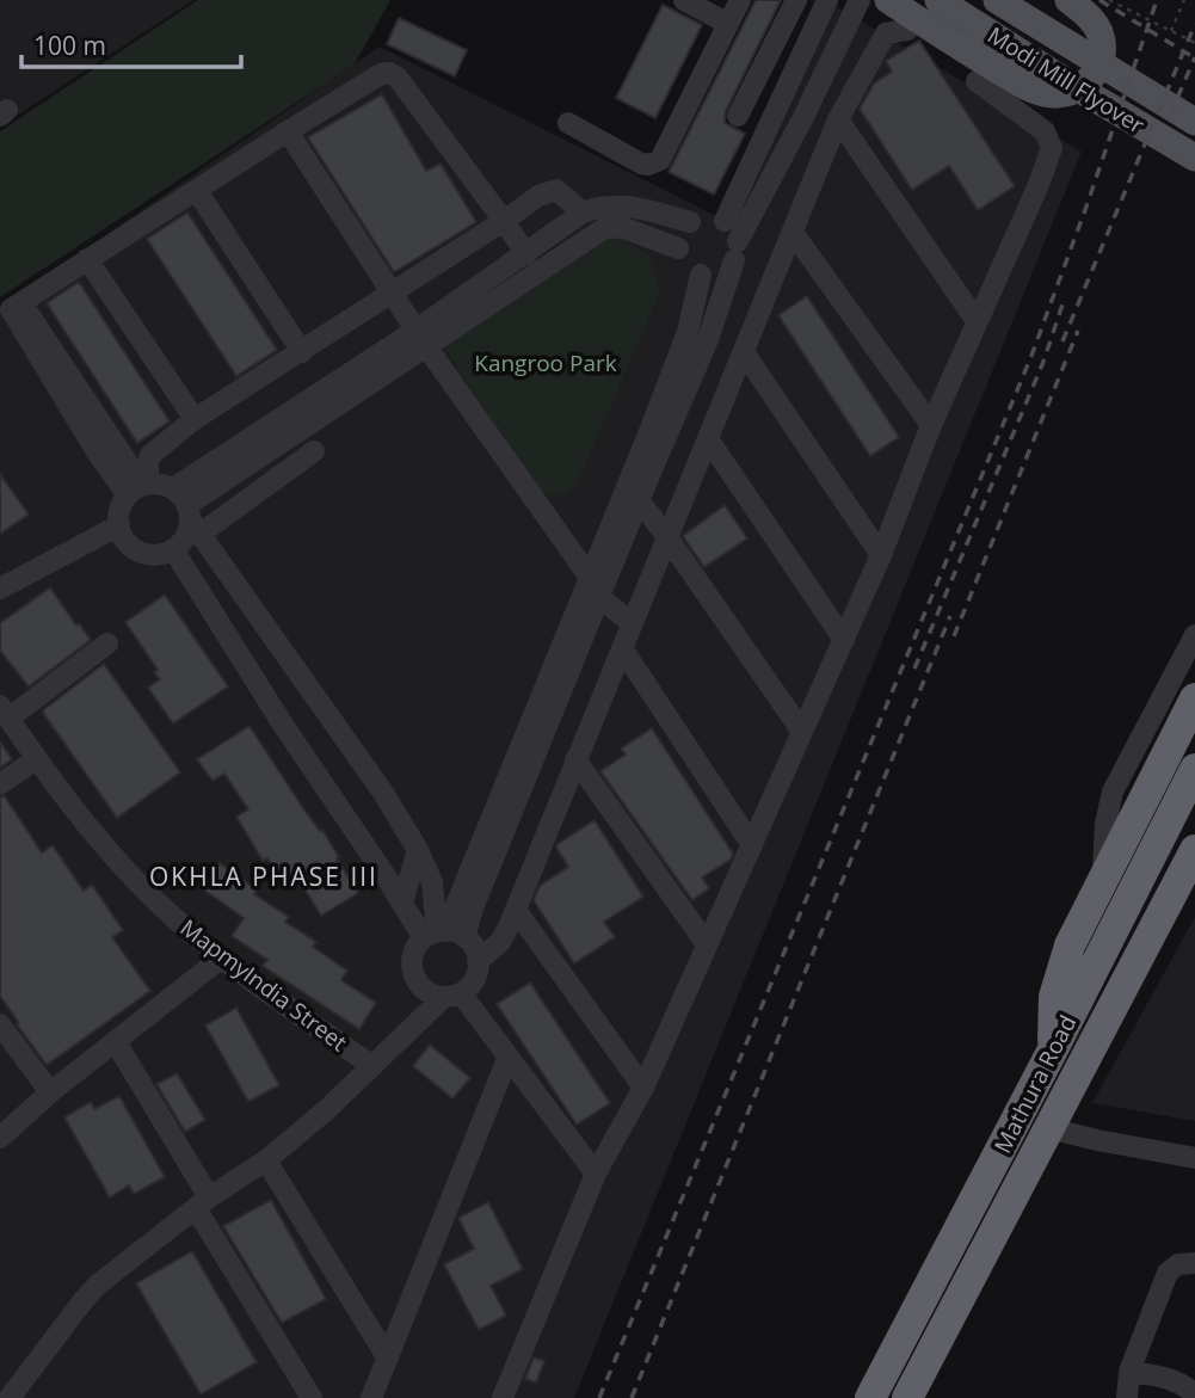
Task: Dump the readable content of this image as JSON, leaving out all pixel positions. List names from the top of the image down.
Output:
{
  "streets": {
    "highway": ["Mathura Road"],
    "main road": ["Modi Mill Flyover"],
    "street": ["MapmyIndia Street"]
  },
  "districts": ["OKHLA PHASE III"],
  "parks": ["Kangroo Park"],
  "scale_bar": "100 m"
}
